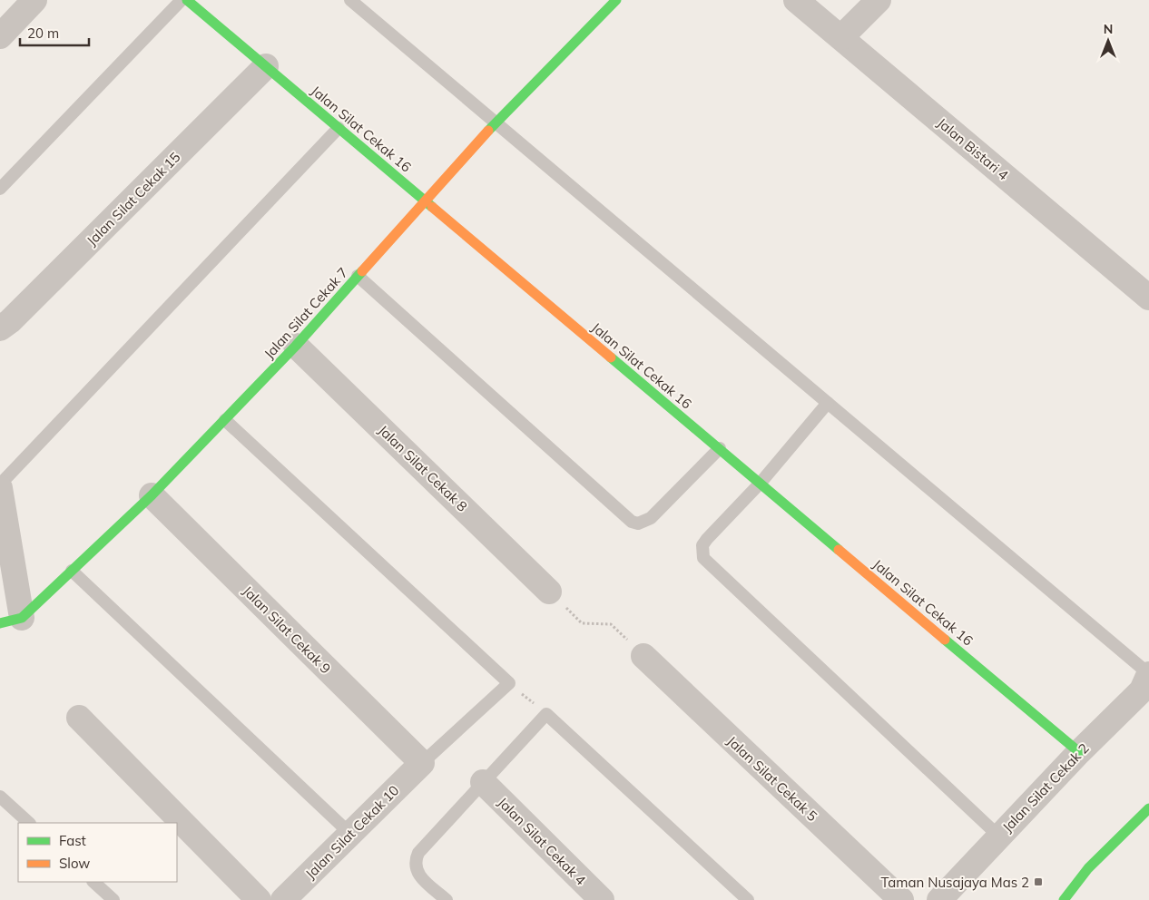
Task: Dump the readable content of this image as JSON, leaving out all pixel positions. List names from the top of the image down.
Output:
{
  "streets": {
    "street": [
      "Jalan Silat Cekak 16",
      "Jalan Bistari 4",
      "Jalan Silat Cekak 15",
      "Jalan Silat Cekak 7",
      "Jalan Silat Cekak 8",
      "Jalan Silat Cekak 9",
      "Jalan Silat Cekak 5",
      "Jalan Silat Cekak 2",
      "Jalan Silat Cekak 10",
      "Jalan Silat Cekak 4"
    ]
  },
  "crossings": [
    ["Jalan Silat Cekak 16", "Jalan Silat Cekak 15"],
    ["Jalan Silat Cekak 16", "Jalan Silat Cekak 7"],
    ["Jalan Silat Cekak 16", "Jalan Silat Cekak 2"],
    ["Jalan Silat Cekak 7", "Jalan Silat Cekak 8"],
    ["Jalan Silat Cekak 7", "Jalan Silat Cekak 9"],
    ["Jalan Silat Cekak 9", "Jalan Silat Cekak 10"]
  ],
  "places": {
    "transit": ["Taman Nusajaya Mas 2"]
  },
  "legend": ["Fast", "Slow"],
  "scale_bar": "20 m",
  "north": "top"
}
